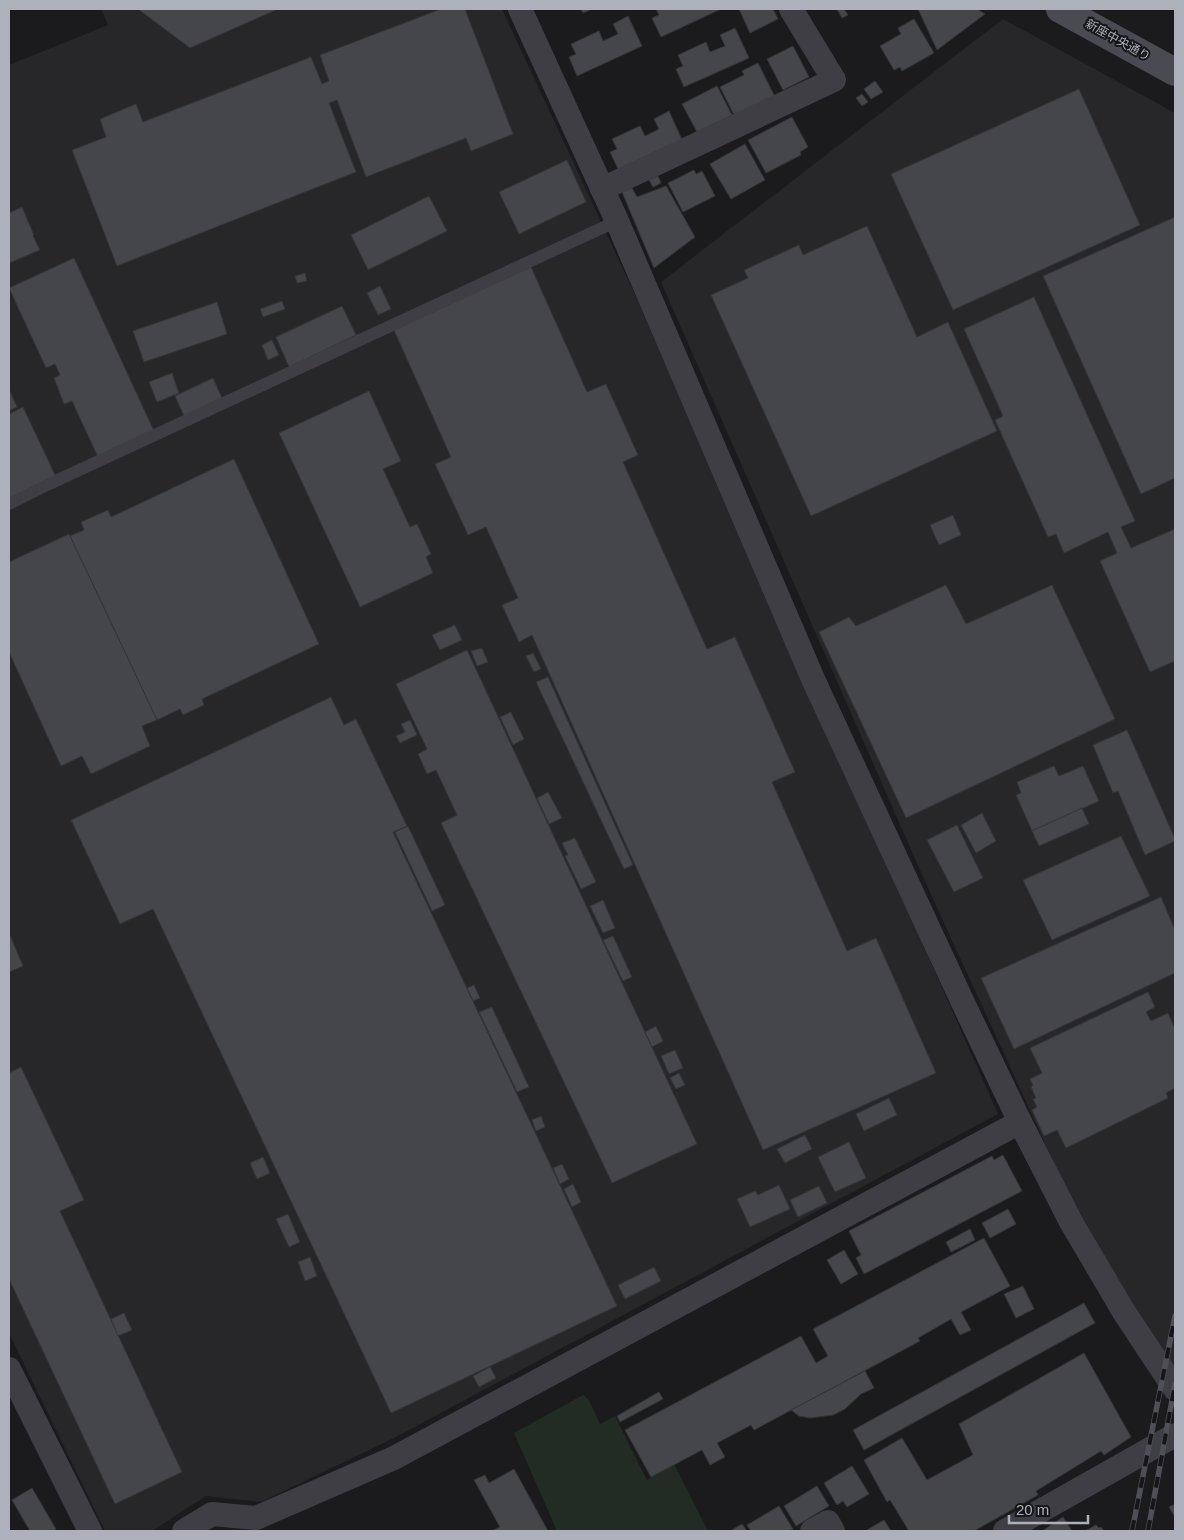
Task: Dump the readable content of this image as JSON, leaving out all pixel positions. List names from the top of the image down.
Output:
{
  "streets": {
    "street": ["新座中央通り"]
  },
  "scale_bar": "20 m"
}
